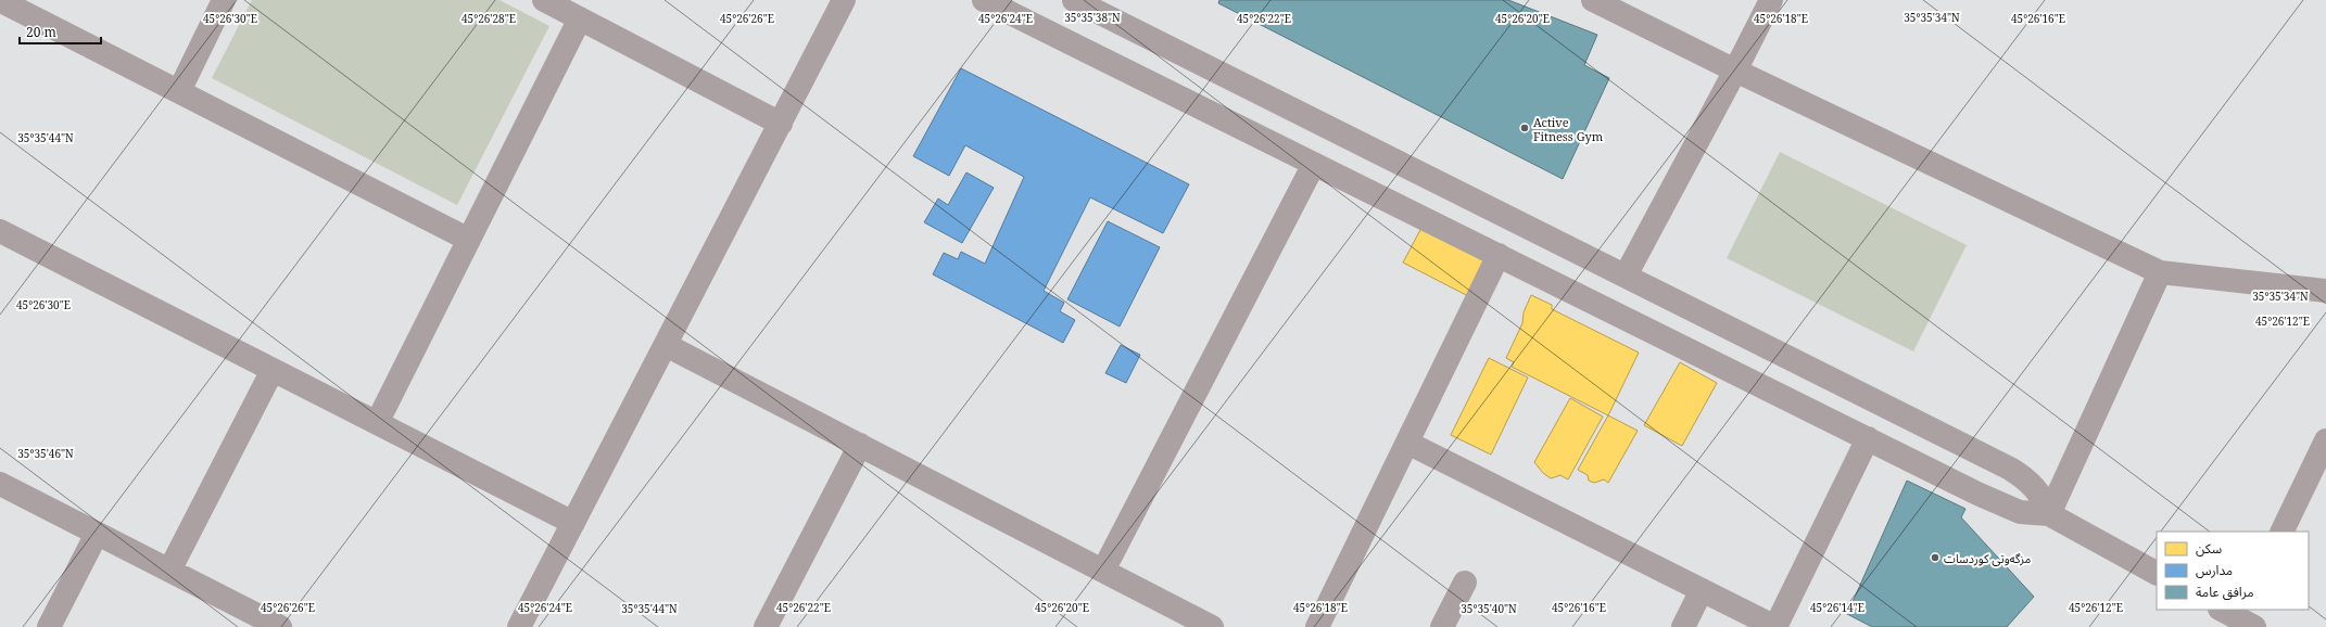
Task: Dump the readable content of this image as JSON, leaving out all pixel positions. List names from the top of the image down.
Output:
{
  "places": ["Active Fitness Gym", "مزگەوتی كوردسات"],
  "legend": ["سكن", "مدارس", "مرافق عامة"],
  "scale_bar": "20 m",
  "coordinates": [
    "35°35'38\"N",
    "35°35'34\"N",
    "45°26'30\"E",
    "45°26'28\"E",
    "45°26'26\"E",
    "45°26'24\"E",
    "45°26'22\"E",
    "45°26'20\"E",
    "45°26'18\"E",
    "45°26'16\"E",
    "35°35'44\"N",
    "45°26'12\"E",
    "35°35'46\"N",
    "45°26'14\"E",
    "35°35'40\"N"
  ]
}
